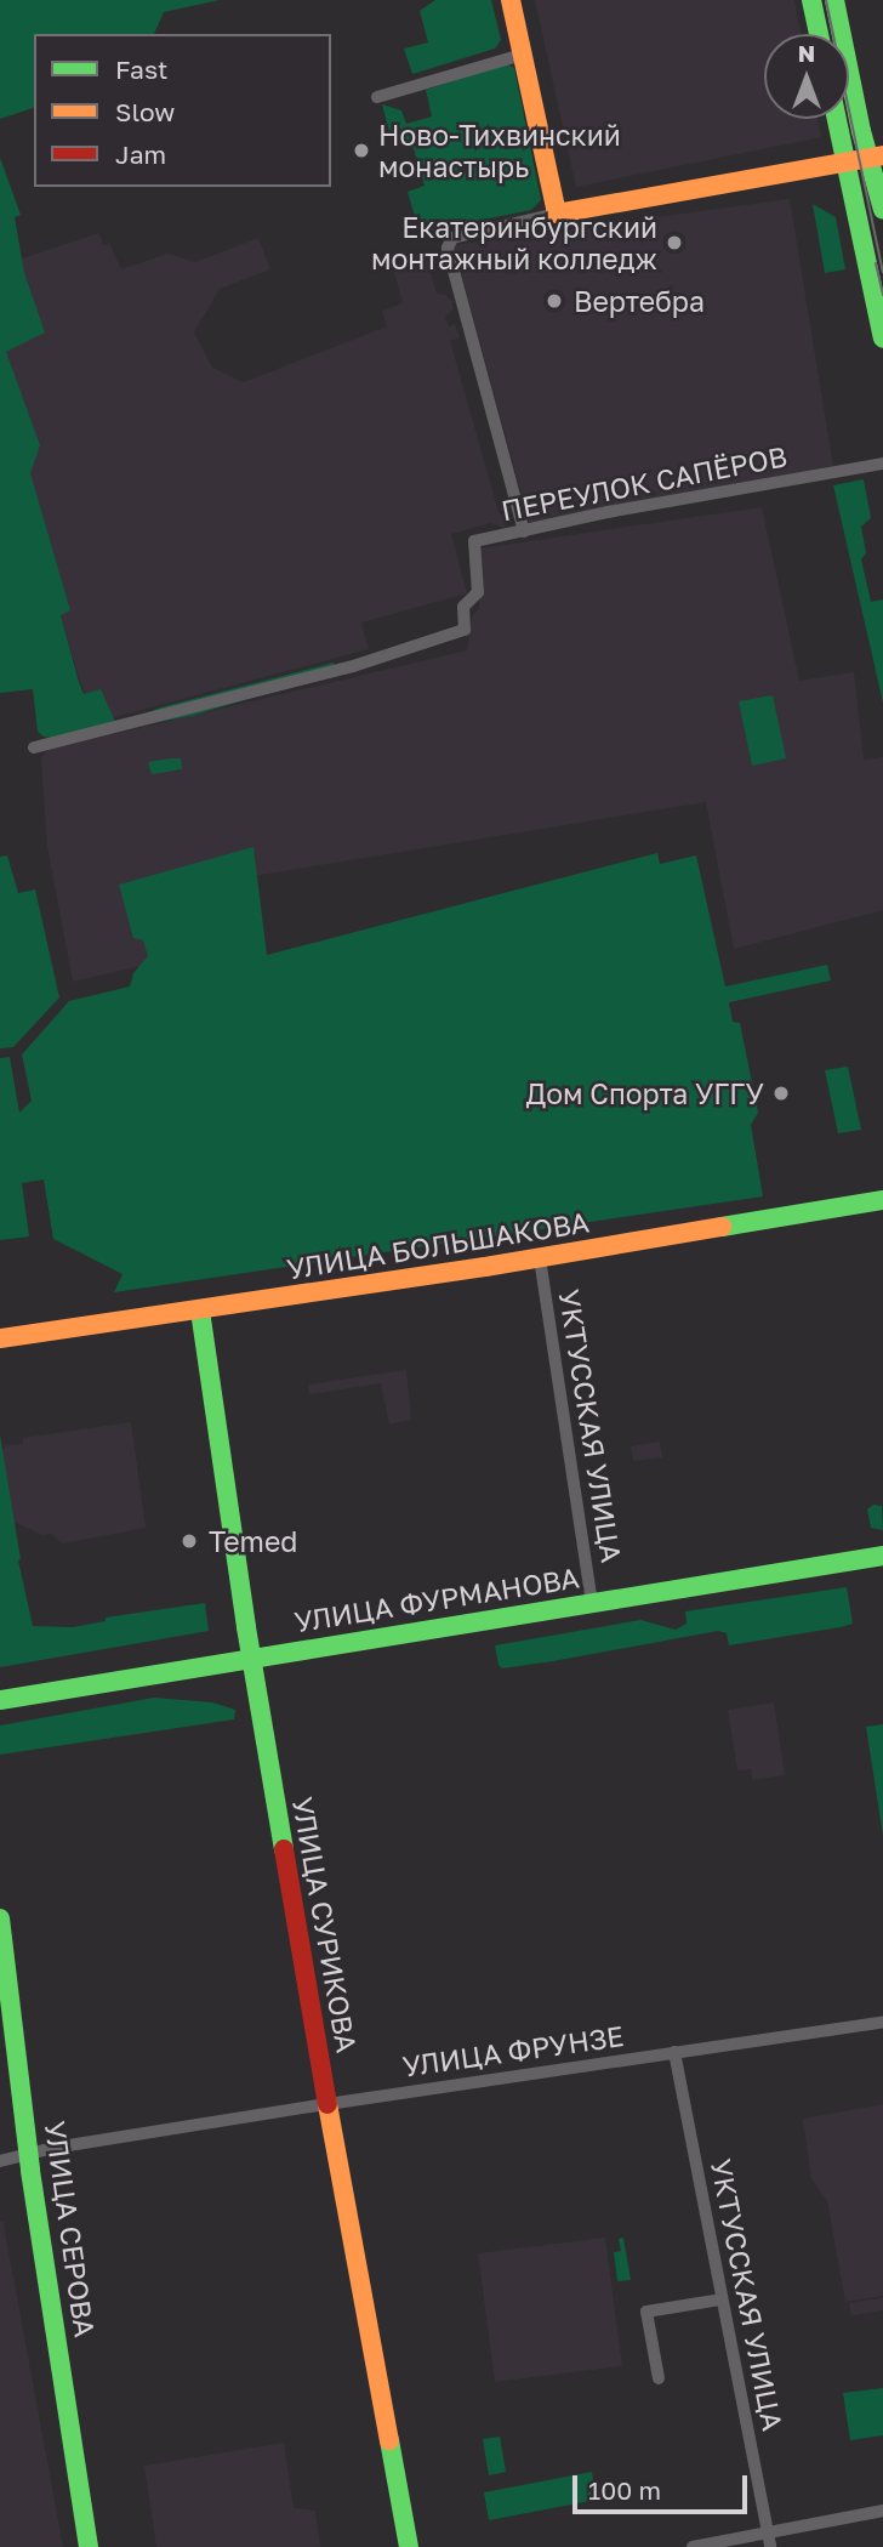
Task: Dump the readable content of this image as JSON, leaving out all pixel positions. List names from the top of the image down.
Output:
{
  "streets": {
    "street": [
      "ПЕРЕУЛОК САПЁРОВ",
      "УЛИЦА БОЛЬШАКОВА",
      "УКТУССКАЯ УЛИЦА",
      "УЛИЦА ФУРМАНОВА",
      "УЛИЦА СУРИКОВА",
      "УЛИЦА ФРУНЗЕ",
      "УЛИЦА СЕРОВА"
    ]
  },
  "crossings": [
    ["УЛИЦА БОЛЬШАКОВА", "УКТУССКАЯ УЛИЦА"],
    ["УЛИЦА БОЛЬШАКОВА", "УЛИЦА СУРИКОВА"],
    ["УКТУССКАЯ УЛИЦА", "УЛИЦА ФУРМАНОВА"],
    ["УКТУССКАЯ УЛИЦА", "УЛИЦА ФРУНЗЕ"],
    ["УЛИЦА ФУРМАНОВА", "УЛИЦА СУРИКОВА"],
    ["УЛИЦА СУРИКОВА", "УЛИЦА ФРУНЗЕ"],
    ["УЛИЦА ФРУНЗЕ", "УЛИЦА СЕРОВА"]
  ],
  "places": [
    "Ново-Тихвинский монастырь",
    "Екатеринбургский монтажный колледж",
    "Вертебра",
    "Дом Спорта УГГУ",
    "Temed"
  ],
  "legend": ["Fast", "Slow", "Jam"],
  "scale_bar": "100 m",
  "north": "top"
}
